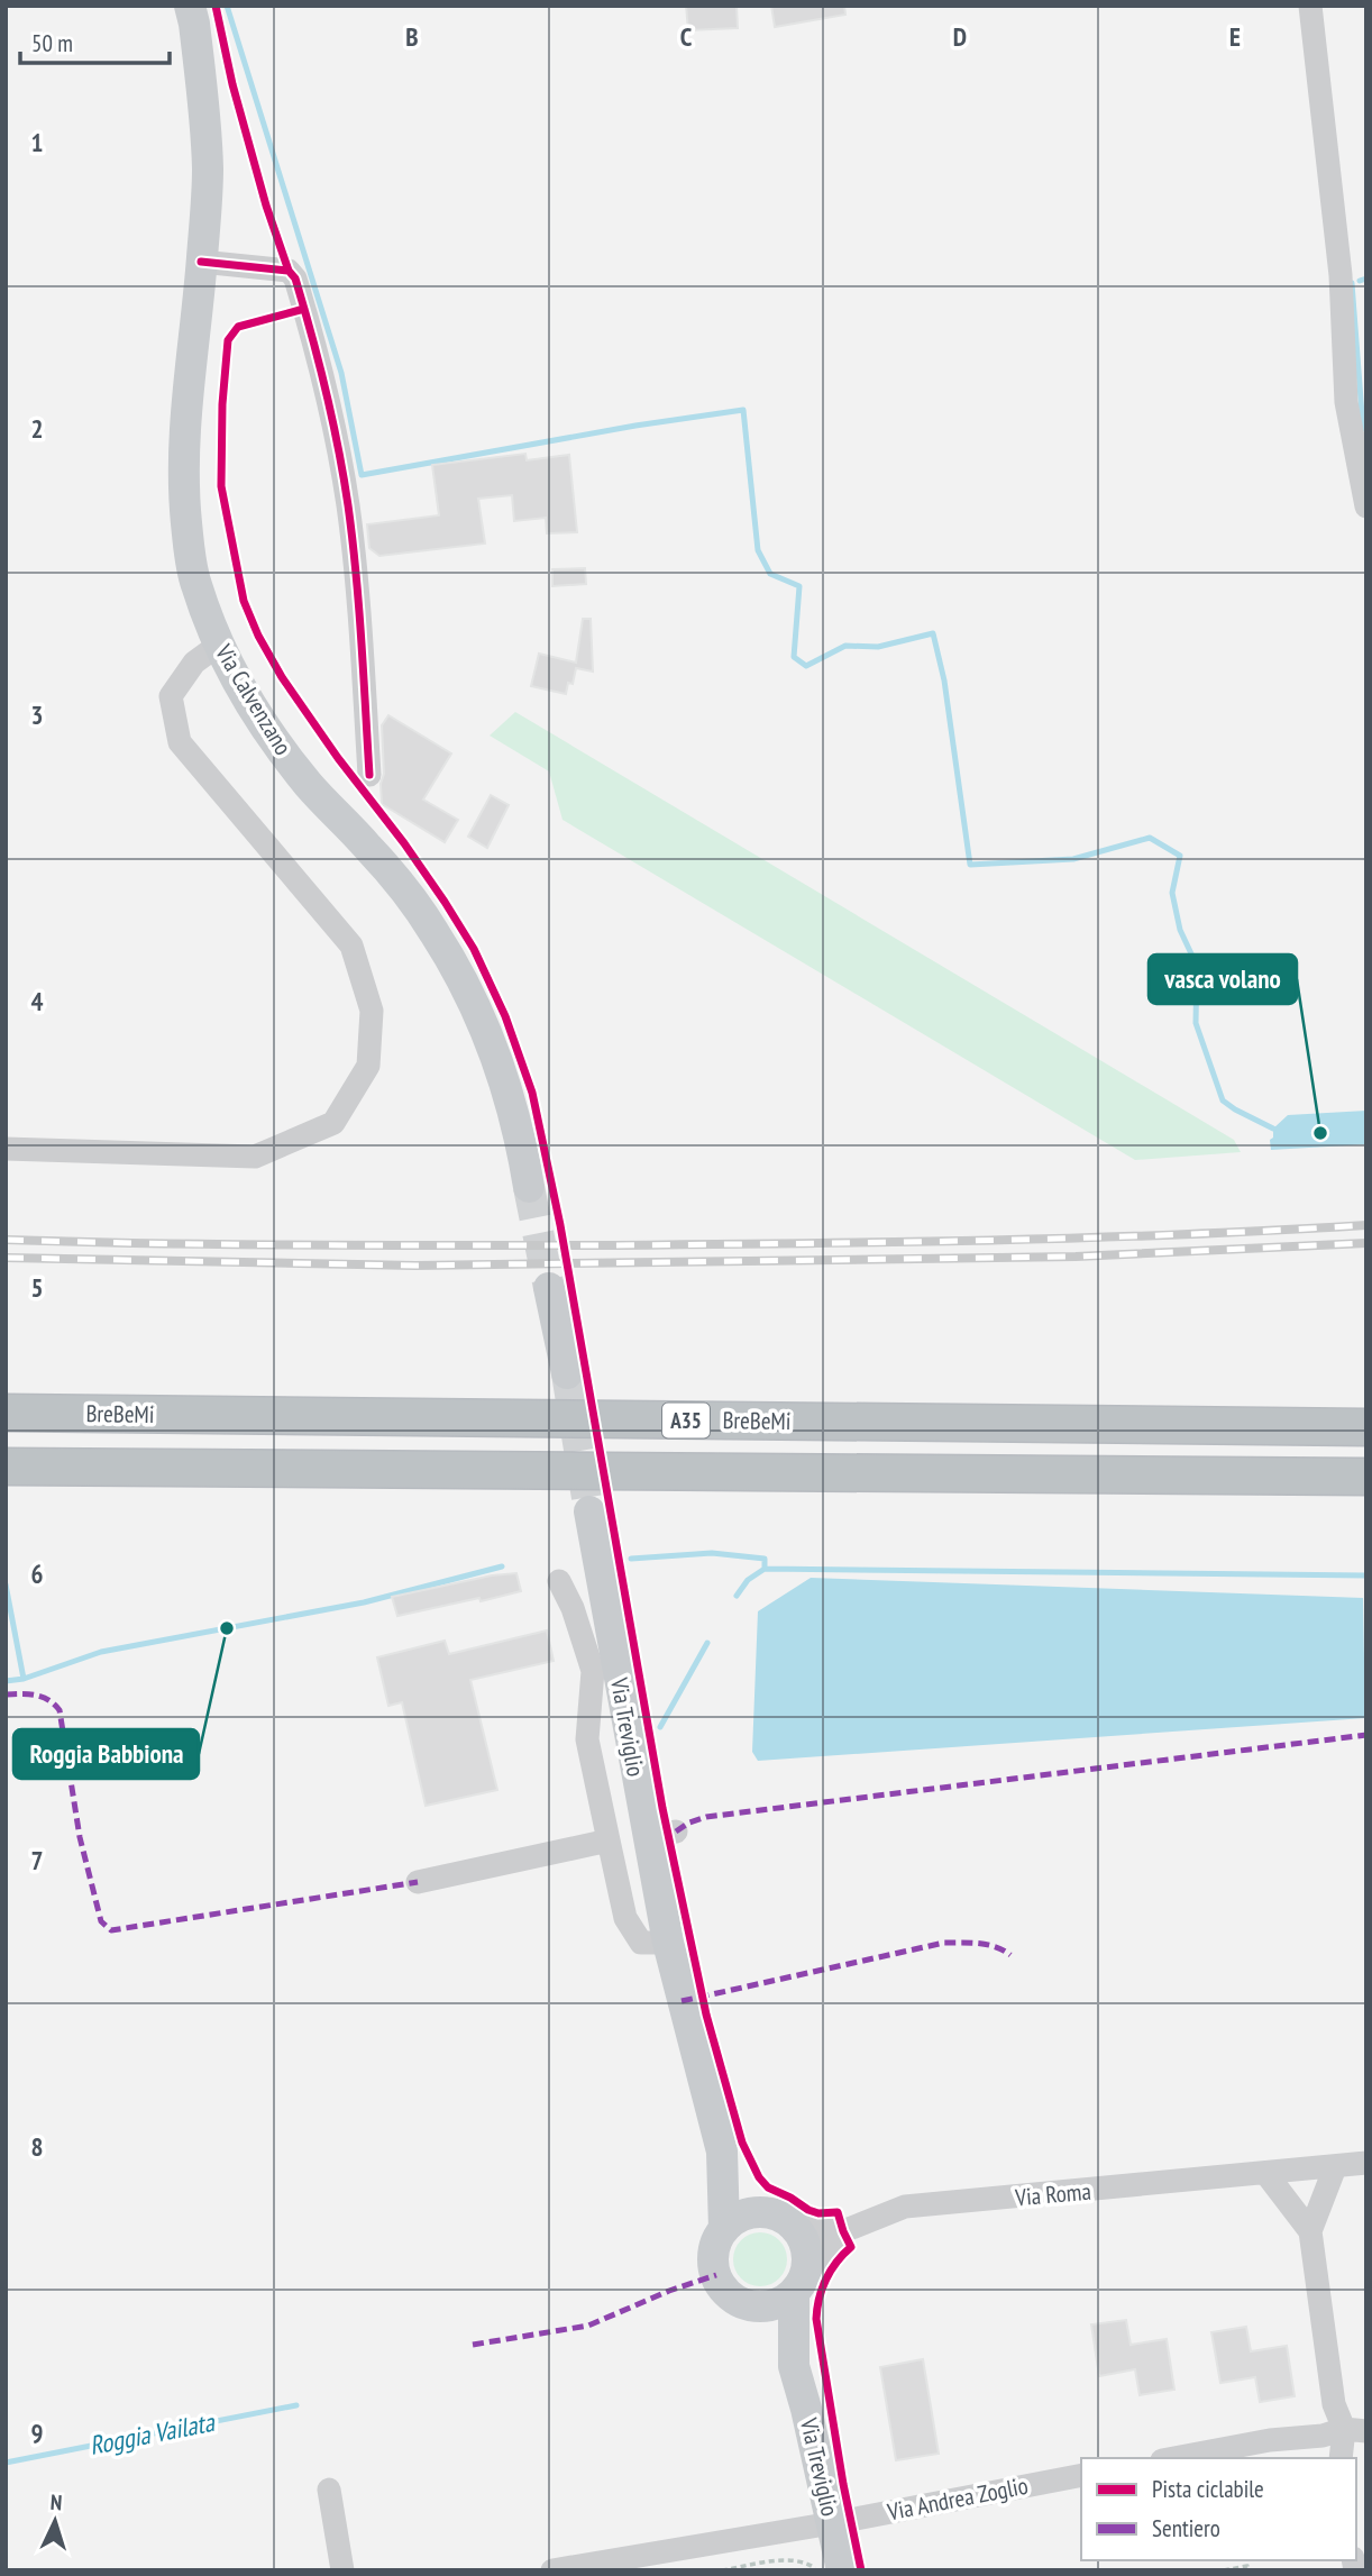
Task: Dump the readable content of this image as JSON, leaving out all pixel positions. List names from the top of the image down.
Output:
{
  "streets": {
    "highway": ["BreBeMi", "A35"],
    "main road": ["Via Calvenzano", "Via Treviglio"],
    "street": ["Via Roma", "Via Andrea Zoglio"]
  },
  "crossings": [
    ["Via Treviglio", "Via Roma"],
    ["Via Treviglio", "Via Andrea Zoglio"]
  ],
  "water": ["Roggia Vailata"],
  "places": ["vasca volano", "Roggia Babbiona"],
  "legend": ["Pista ciclabile", "Sentiero"],
  "scale_bar": "50 m",
  "north": "top",
  "grid": {
    "columns": [
      "B",
      "C",
      "D",
      "E"
    ],
    "rows": [
      "1",
      "2",
      "3",
      "4",
      "5",
      "6",
      "7",
      "8",
      "9"
    ]
  }
}
